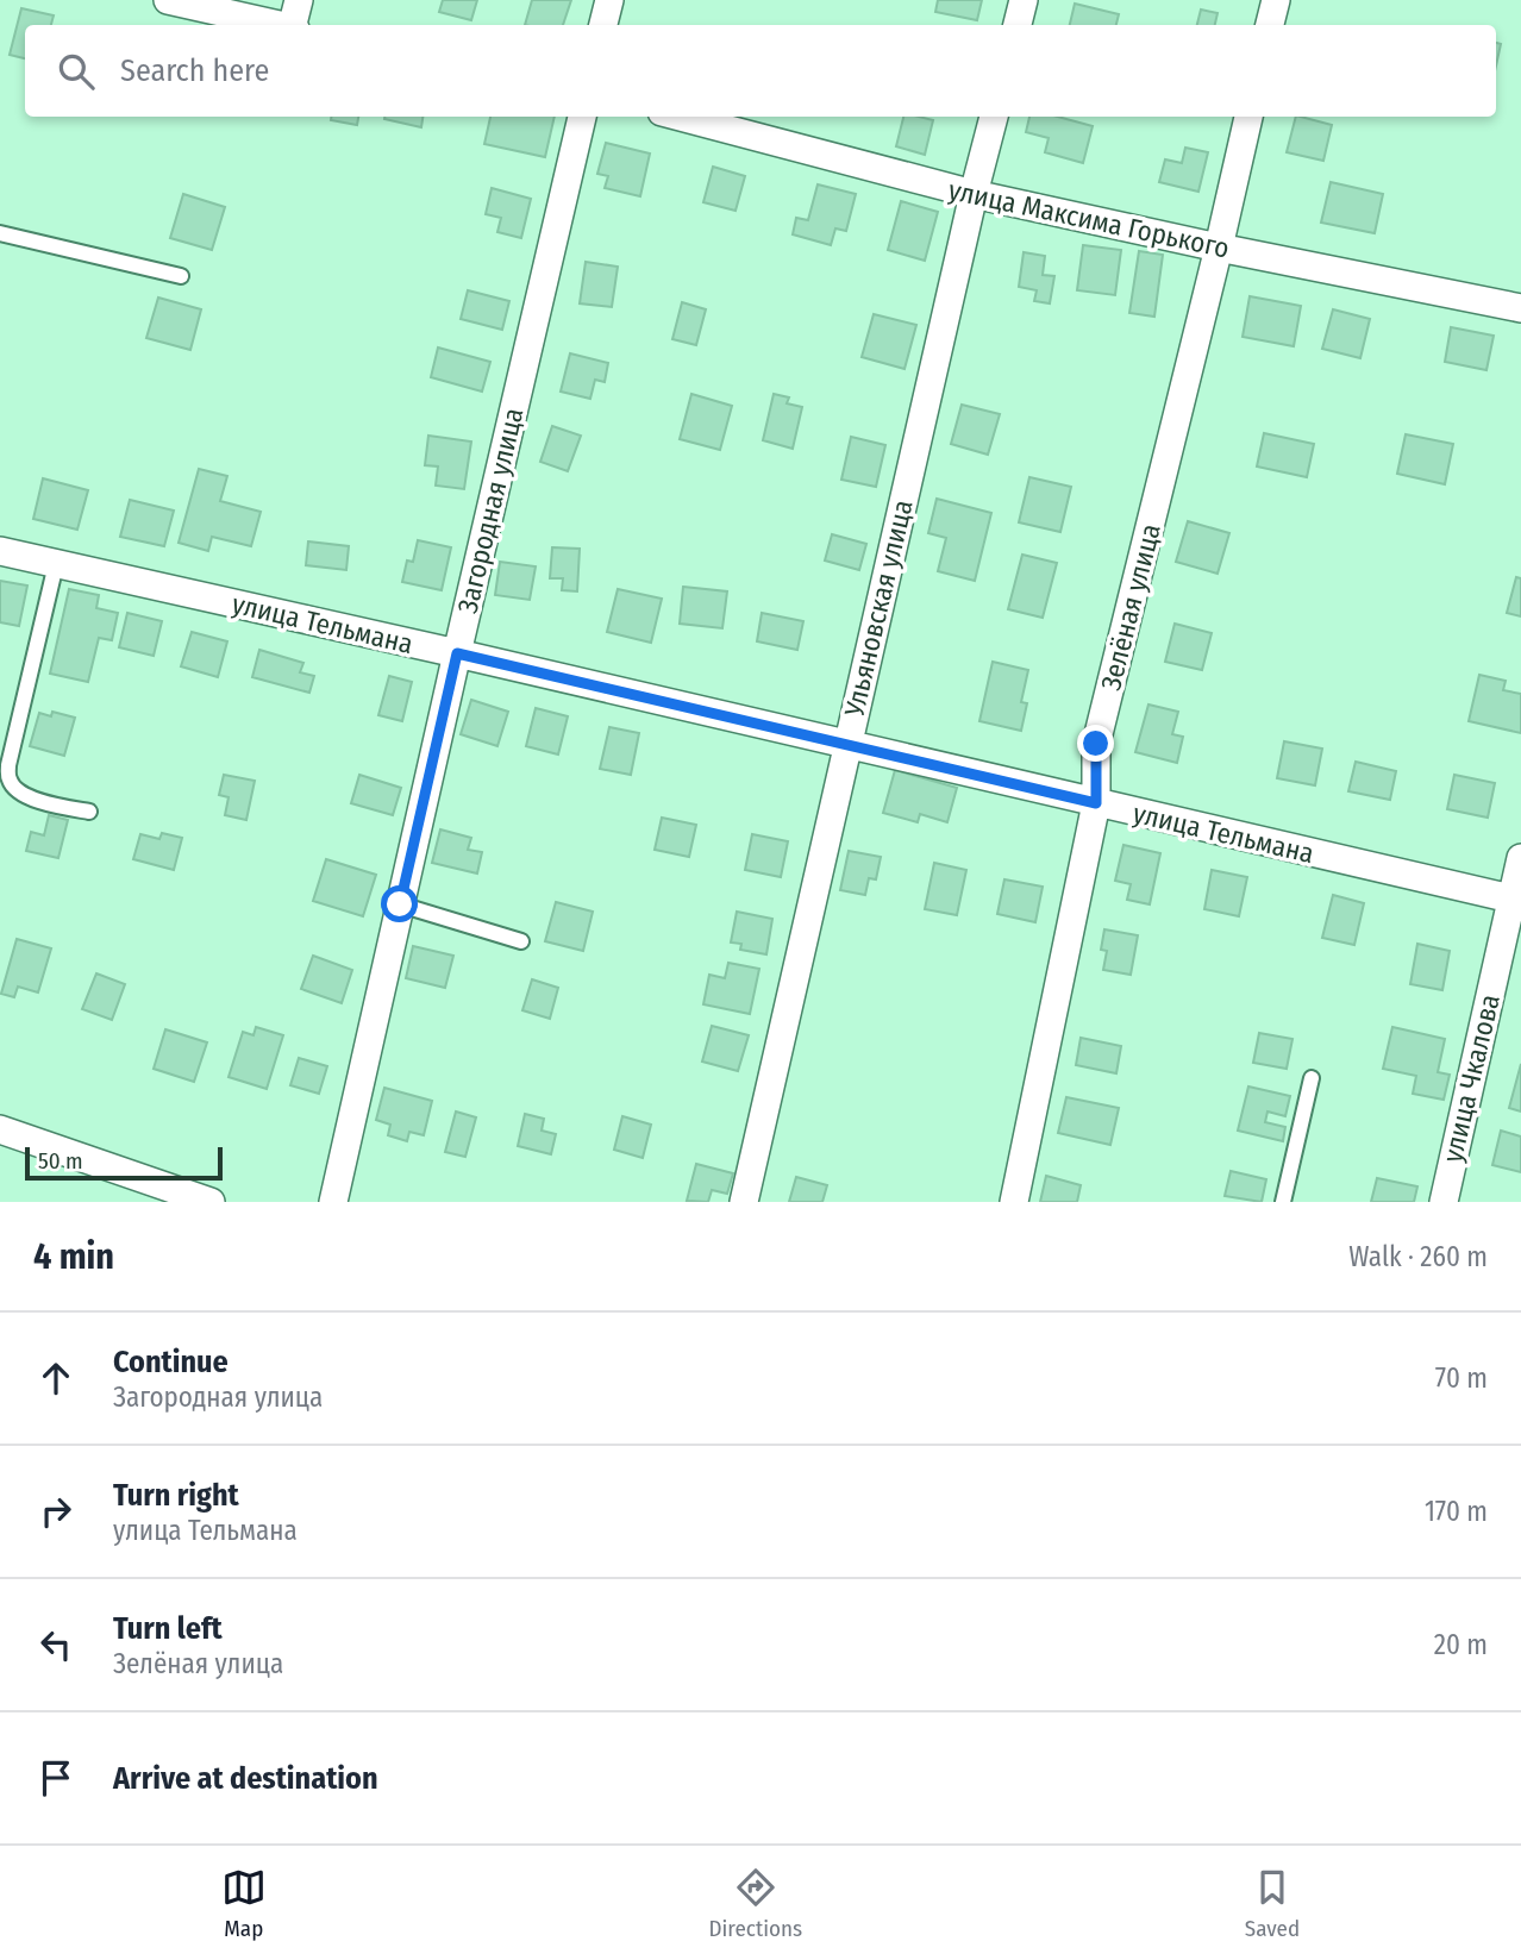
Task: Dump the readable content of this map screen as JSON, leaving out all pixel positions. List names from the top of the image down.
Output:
{
  "streets": {
    "street": [
      "улица Максима Горького",
      "Загородная улица",
      "Зелёная улица",
      "Ульяновская улица",
      "улица Тельмана",
      "улица Чкалова"
    ]
  },
  "crossings": [
    ["улица Максима Горького", "Зелёная улица"],
    ["улица Максима Горького", "Ульяновская улица"],
    ["Загородная улица", "улица Тельмана"],
    ["Зелёная улица", "улица Тельмана"],
    ["Ульяновская улица", "улица Тельмана"],
    ["улица Тельмана", "улица Чкалова"]
  ],
  "scale_bar": "50 m",
  "page": {
    "search": "Search here",
    "scale": "50 m",
    "heading": ["4 min", "Walk · 260 m"],
    "list": [
      ["Continue", "Загородная улица", "70 m"],
      ["Turn right", "улица Тельмана", "170 m"],
      ["Turn left", "Зелёная улица", "20 m"],
      "Arrive at destination"
    ],
    "nav": ["Map", "Directions", "Saved"]
  }
}
